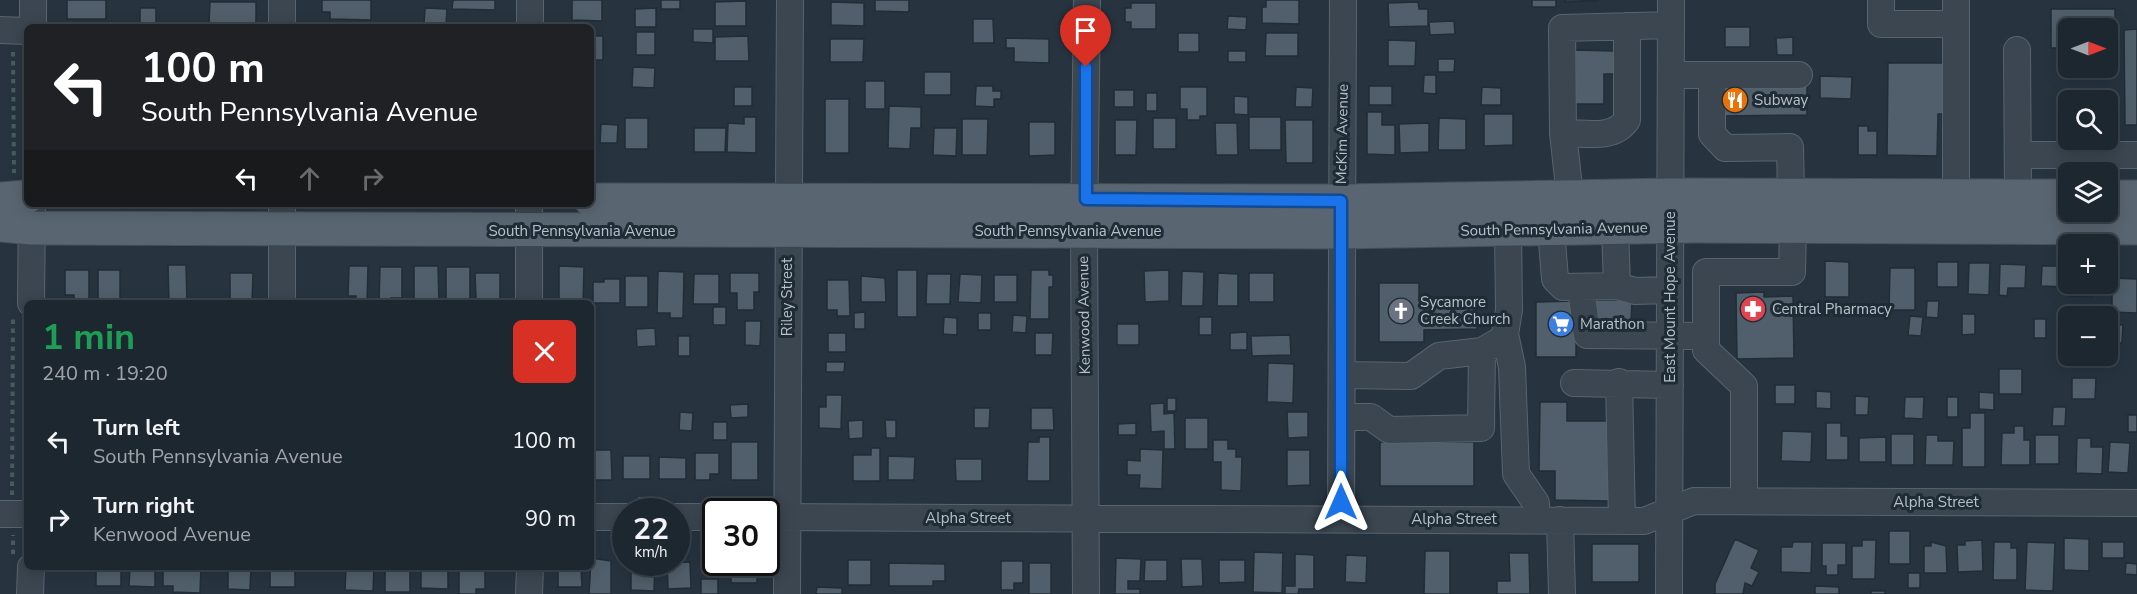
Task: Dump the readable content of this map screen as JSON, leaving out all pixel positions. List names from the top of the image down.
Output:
{
  "streets": {
    "main road": ["South Pennsylvania Avenue"],
    "street": [
      "McKim Avenue",
      "Riley Street",
      "East Mount Hope Avenue",
      "Kenwood Avenue",
      "Alpha Street"
    ]
  },
  "crossings": [
    ["McKim Avenue", "South Pennsylvania Avenue"],
    ["McKim Avenue", "Alpha Street"],
    ["South Pennsylvania Avenue", "Riley Street"],
    ["South Pennsylvania Avenue", "East Mount Hope Avenue"],
    ["South Pennsylvania Avenue", "Kenwood Avenue"],
    ["East Mount Hope Avenue", "Alpha Street"],
    ["Kenwood Avenue", "Alpha Street"]
  ],
  "places": {
    "restaurant": ["Subway"],
    "pharmacy": ["Central Pharmacy"],
    "church": ["Sycamore Creek Church"],
    "supermarket": ["Marathon"]
  },
  "north": "right",
  "page": {
    "map_buttons": ["+", "−"],
    "turn": ["100 m", "South Pennsylvania Avenue"],
    "heading": ["1 min", "240 m · 19:20"],
    "list": [
      {
        "name": "Turn left",
        "note": "South Pennsylvania Avenue",
        "value": "100 m"
      },
      {
        "name": "Turn right",
        "note": "Kenwood Avenue",
        "value": "90 m"
      }
    ],
    "speed": "22 km/h",
    "limit": "30"
  }
}
